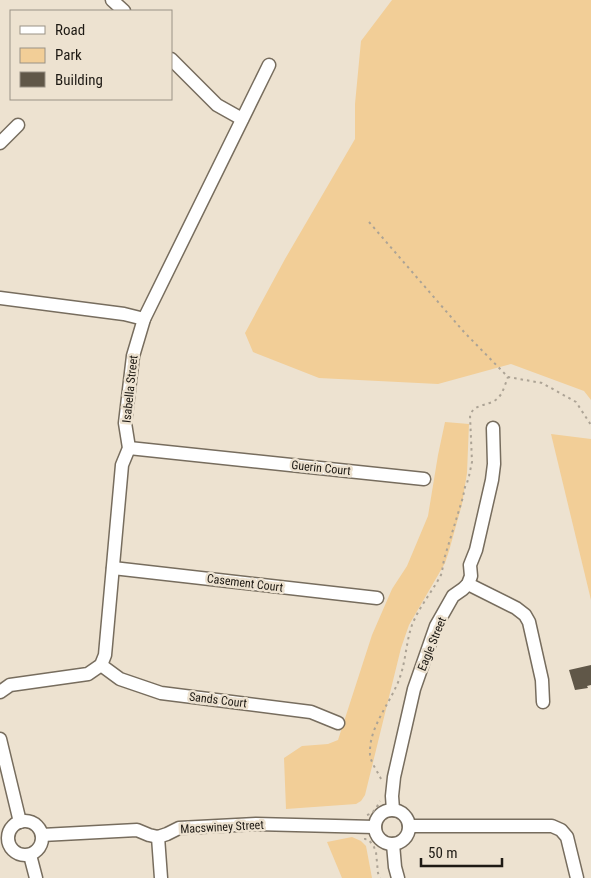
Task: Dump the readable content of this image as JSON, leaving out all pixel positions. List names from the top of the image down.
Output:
{
  "streets": {
    "street": [
      "Isabella Street",
      "Guerin Court",
      "Casement Court",
      "Eagle Street",
      "Sands Court",
      "Macswiney Street"
    ]
  },
  "crossings": [
    ["Isabella Street", "Guerin Court"],
    ["Isabella Street", "Casement Court"],
    ["Isabella Street", "Sands Court"],
    ["Eagle Street", "Macswiney Street"]
  ],
  "legend": ["Road", "Park", "Building"],
  "scale_bar": "50 m"
}
